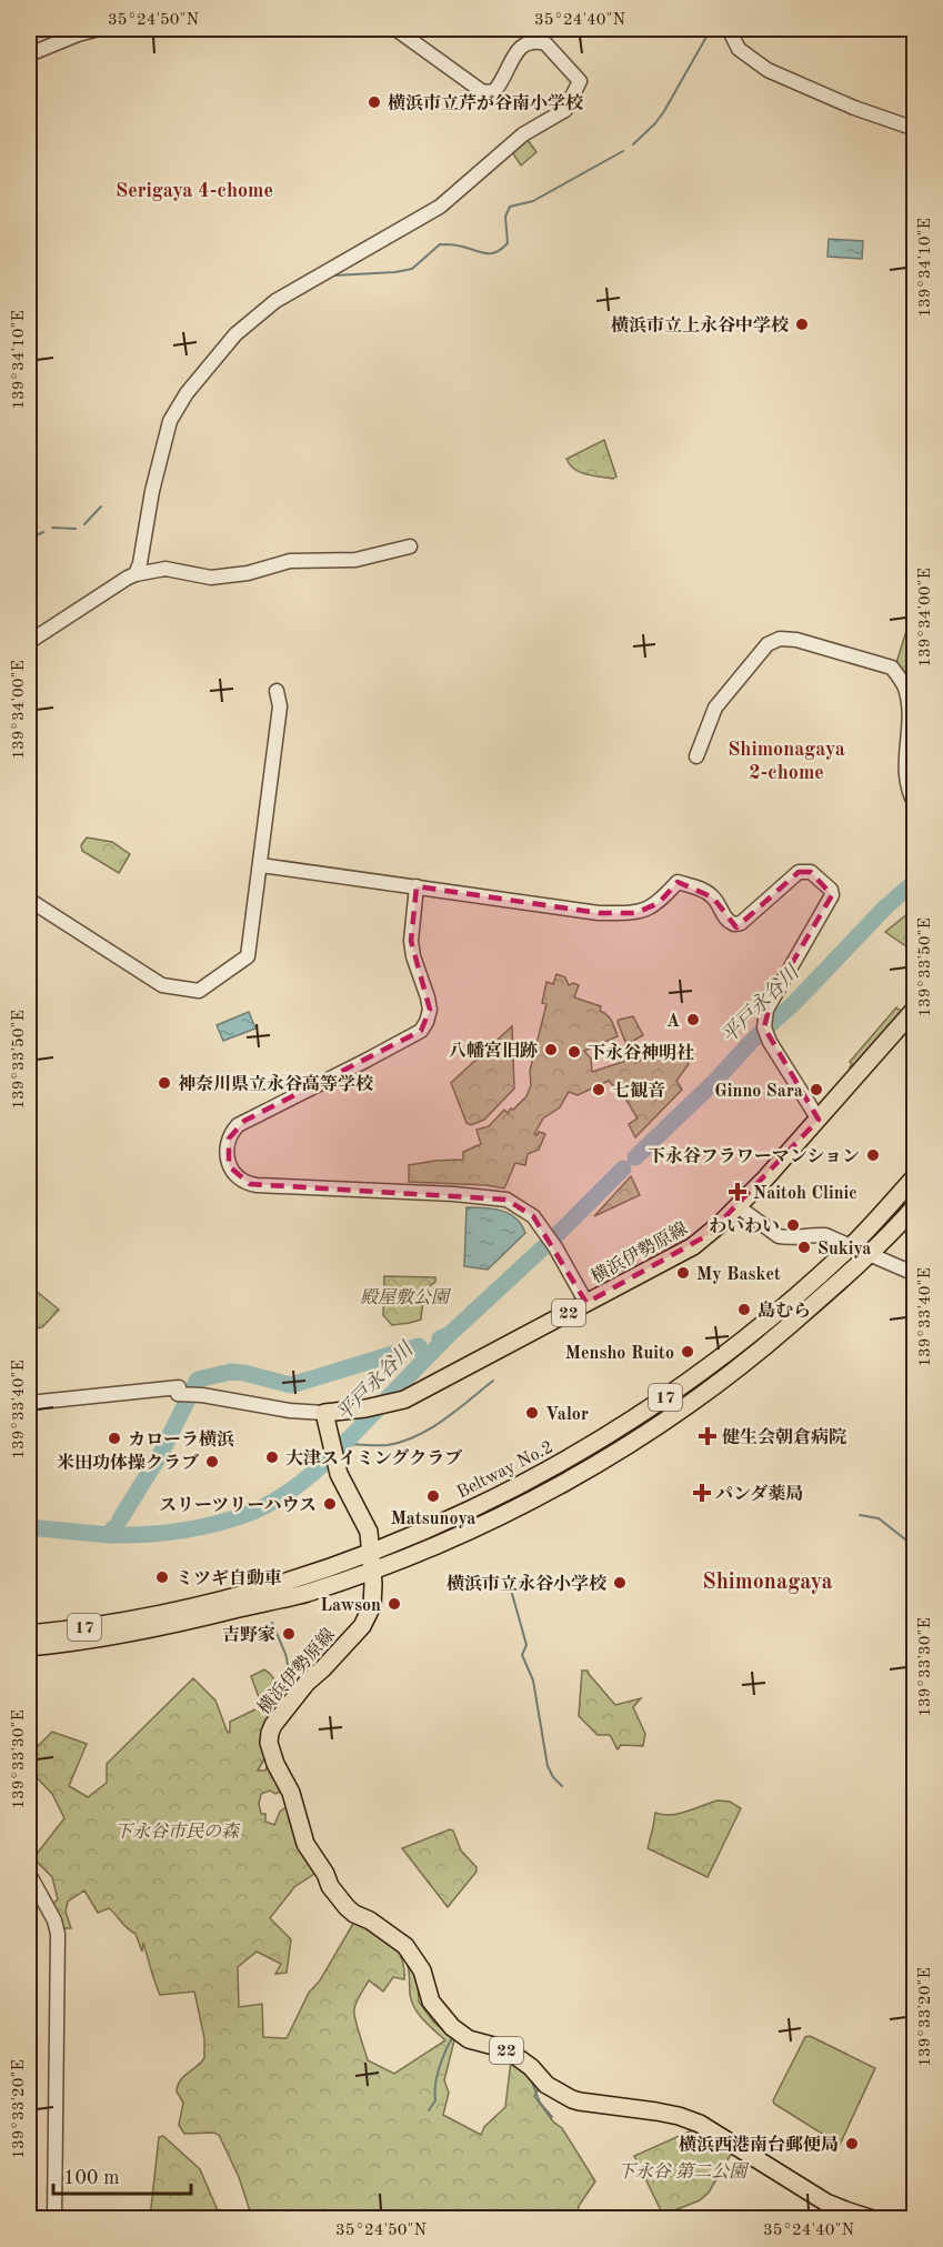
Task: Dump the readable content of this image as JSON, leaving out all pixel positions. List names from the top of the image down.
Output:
{
  "streets": {
    "main road": [
      "横浜伊勢原線",
      "22",
      "17",
      "Beltway No.2"
    ]
  },
  "crossings": [
    ["横浜伊勢原線", "17"],
    ["横浜伊勢原線", "Beltway No.2"],
    ["17", "Beltway No.2"]
  ],
  "districts": ["Serigaya 4-chome", "Shimonagaya 2-chome", "Shimonagaya"],
  "water": ["平戸永谷川"],
  "parks": ["殿屋敷公園", "下永谷市民の森", "下永谷 第二公園"],
  "places": {
    "other": [
      "横浜市立芹が谷南小学校",
      "横浜市立上永谷中学校",
      "A",
      "八幡宮旧跡",
      "下永谷神明社",
      "神奈川県立永谷高等学校",
      "七観音",
      "Ginno Sara",
      "下永谷フラワーマンション",
      "わいわい",
      "Sukiya",
      "My Basket",
      "島むら",
      "Mensho Ruito",
      "Valor",
      "カローラ横浜",
      "大津スイミングクラブ",
      "米田功体操クラブ",
      "Matsunoya",
      "スリーツリーハウス",
      "ミツギ自動車",
      "横浜市立永谷小学校",
      "Lawson",
      "吉野家",
      "横浜西港南台郵便局"
    ],
    "health": ["Naitoh Clinic", "健生会朝倉病院", "パンダ薬局"]
  },
  "scale_bar": "100 m",
  "coordinates": [
    "35°24'50\"N",
    "35°24'40\"N",
    "139°34'10\"E",
    "139°34'00\"E",
    "139°33'50\"E",
    "139°33'40\"E",
    "139°33'30\"E",
    "139°33'20\"E"
  ]
}
